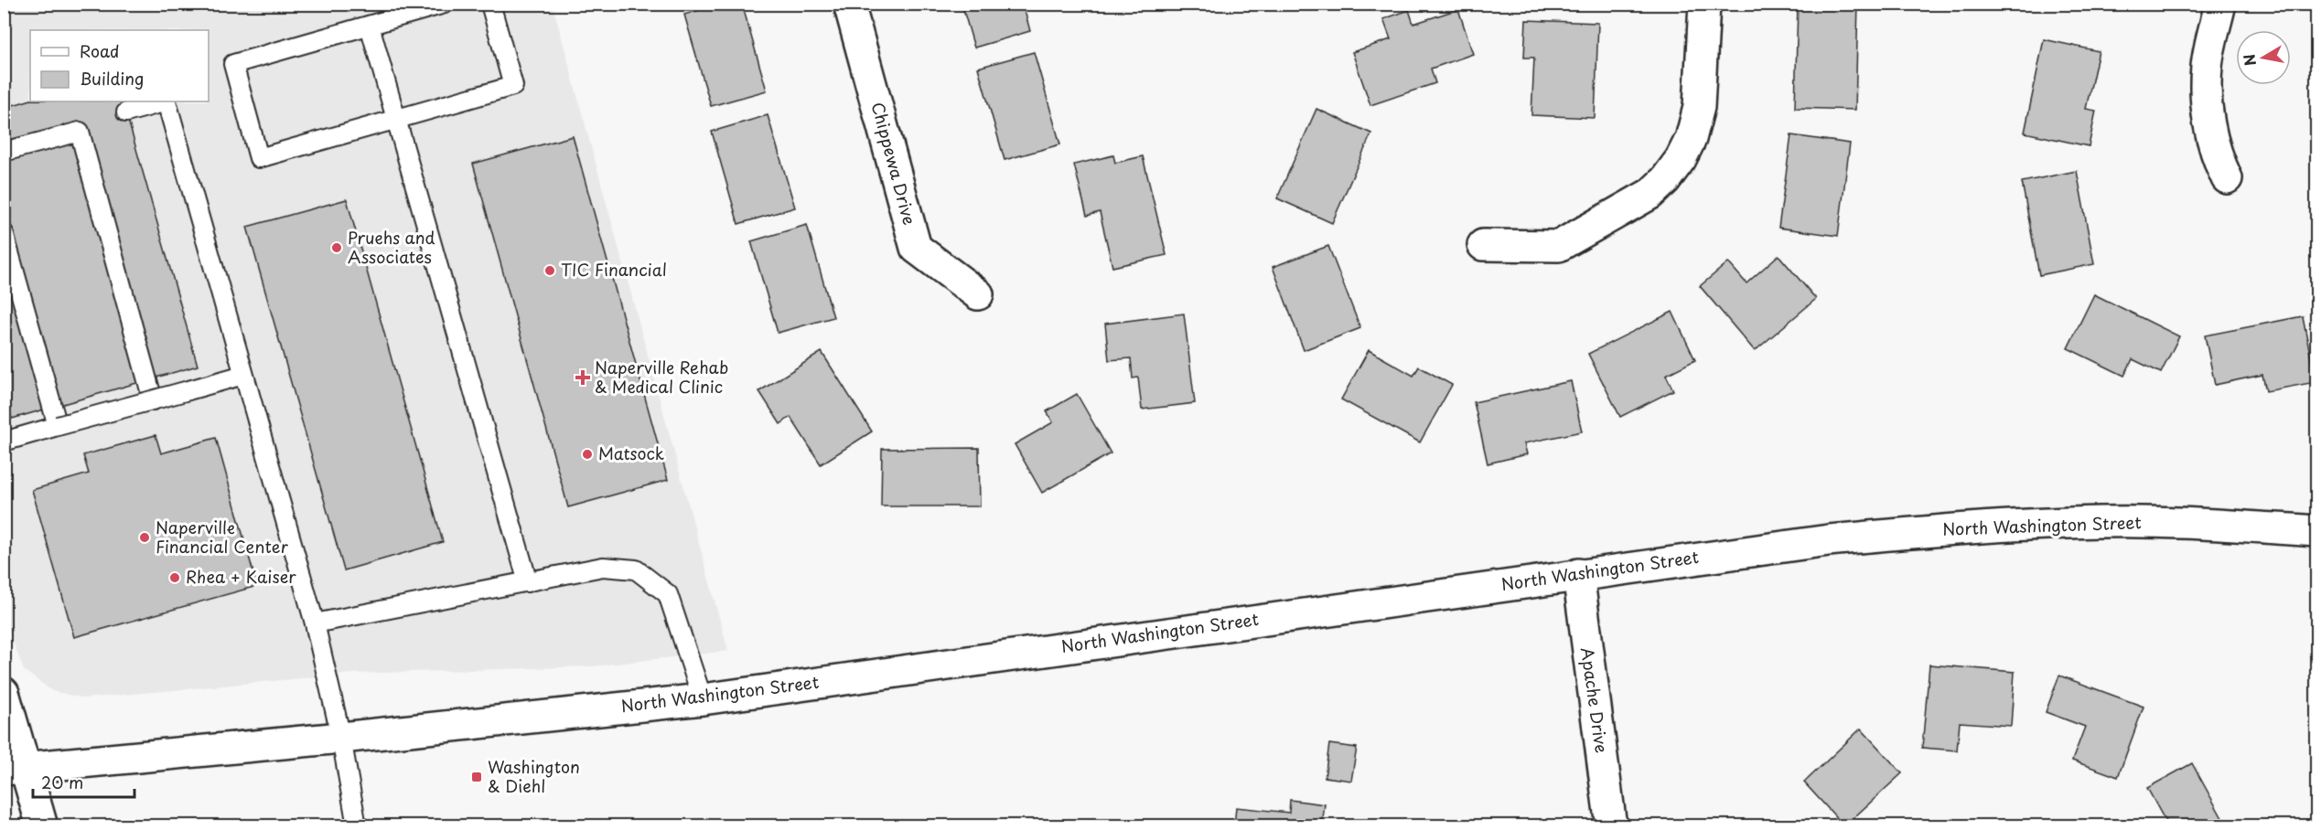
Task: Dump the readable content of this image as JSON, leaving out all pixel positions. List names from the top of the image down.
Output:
{
  "streets": {
    "main road": ["Chippewa Drive", "North Washington Street", "Apache Drive"]
  },
  "crossings": [
    ["North Washington Street", "Apache Drive"]
  ],
  "places": {
    "other": [
      "Pruehs and Associates",
      "TIC Financial",
      "Matsock",
      "Naperville Financial Center",
      "Rhea + Kaiser"
    ],
    "health": ["Naperville Rehab & Medical Clinic"],
    "transit": ["Washington & Diehl"]
  },
  "legend": ["Road", "Building"],
  "scale_bar": "20 m",
  "north": "left"
}
